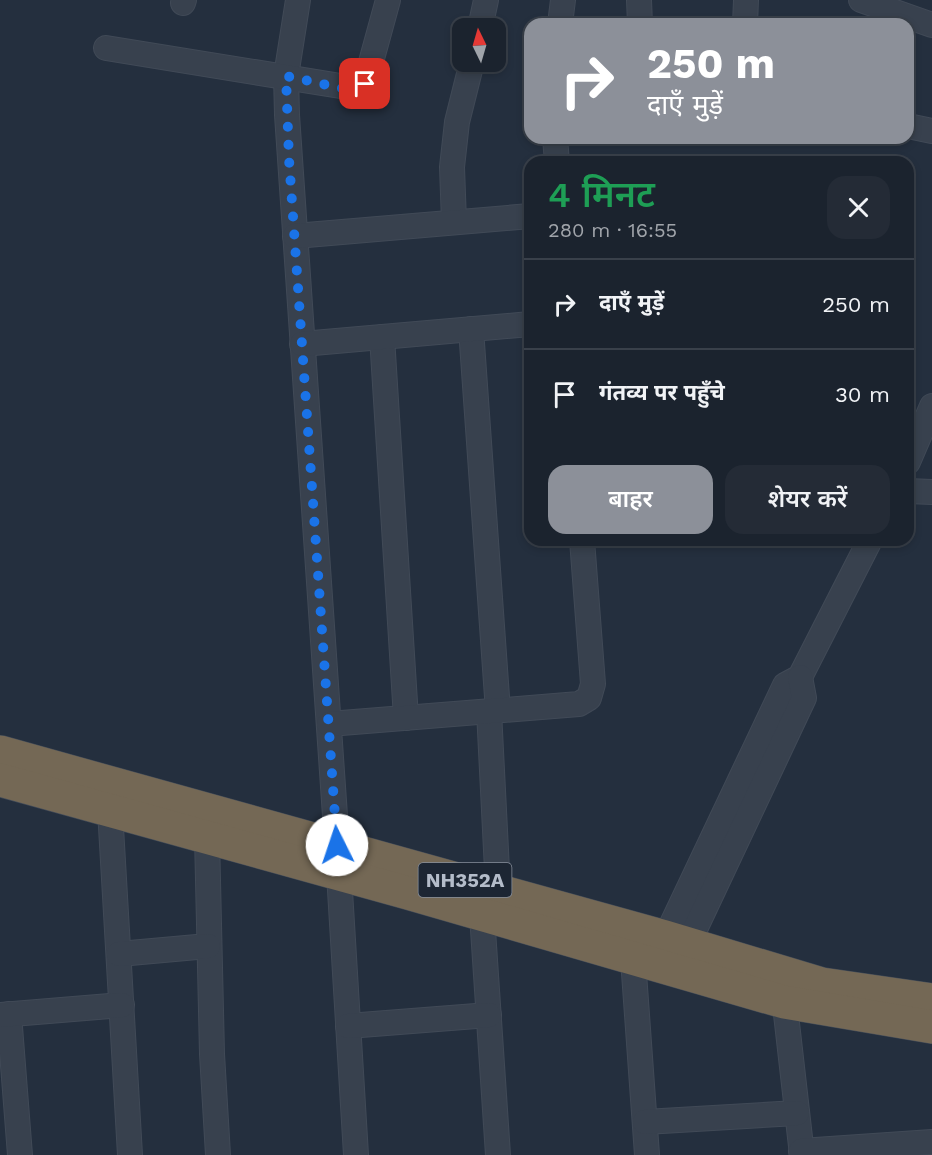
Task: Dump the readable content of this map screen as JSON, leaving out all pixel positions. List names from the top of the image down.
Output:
{
  "streets": {
    "highway": ["NH352A"]
  },
  "north": "top",
  "page": {
    "turn": ["250 m", "दाएँ मुड़ें"],
    "heading": ["4 मिनट", "280 m · 16:55"],
    "list": [
      {
        "name": "दाएँ मुड़ें",
        "value": "250 m"
      },
      {
        "name": "गंतव्य पर पहुँचे",
        "value": "30 m"
      }
    ],
    "buttons": ["बाहर", "शेयर करें"]
  }
}
